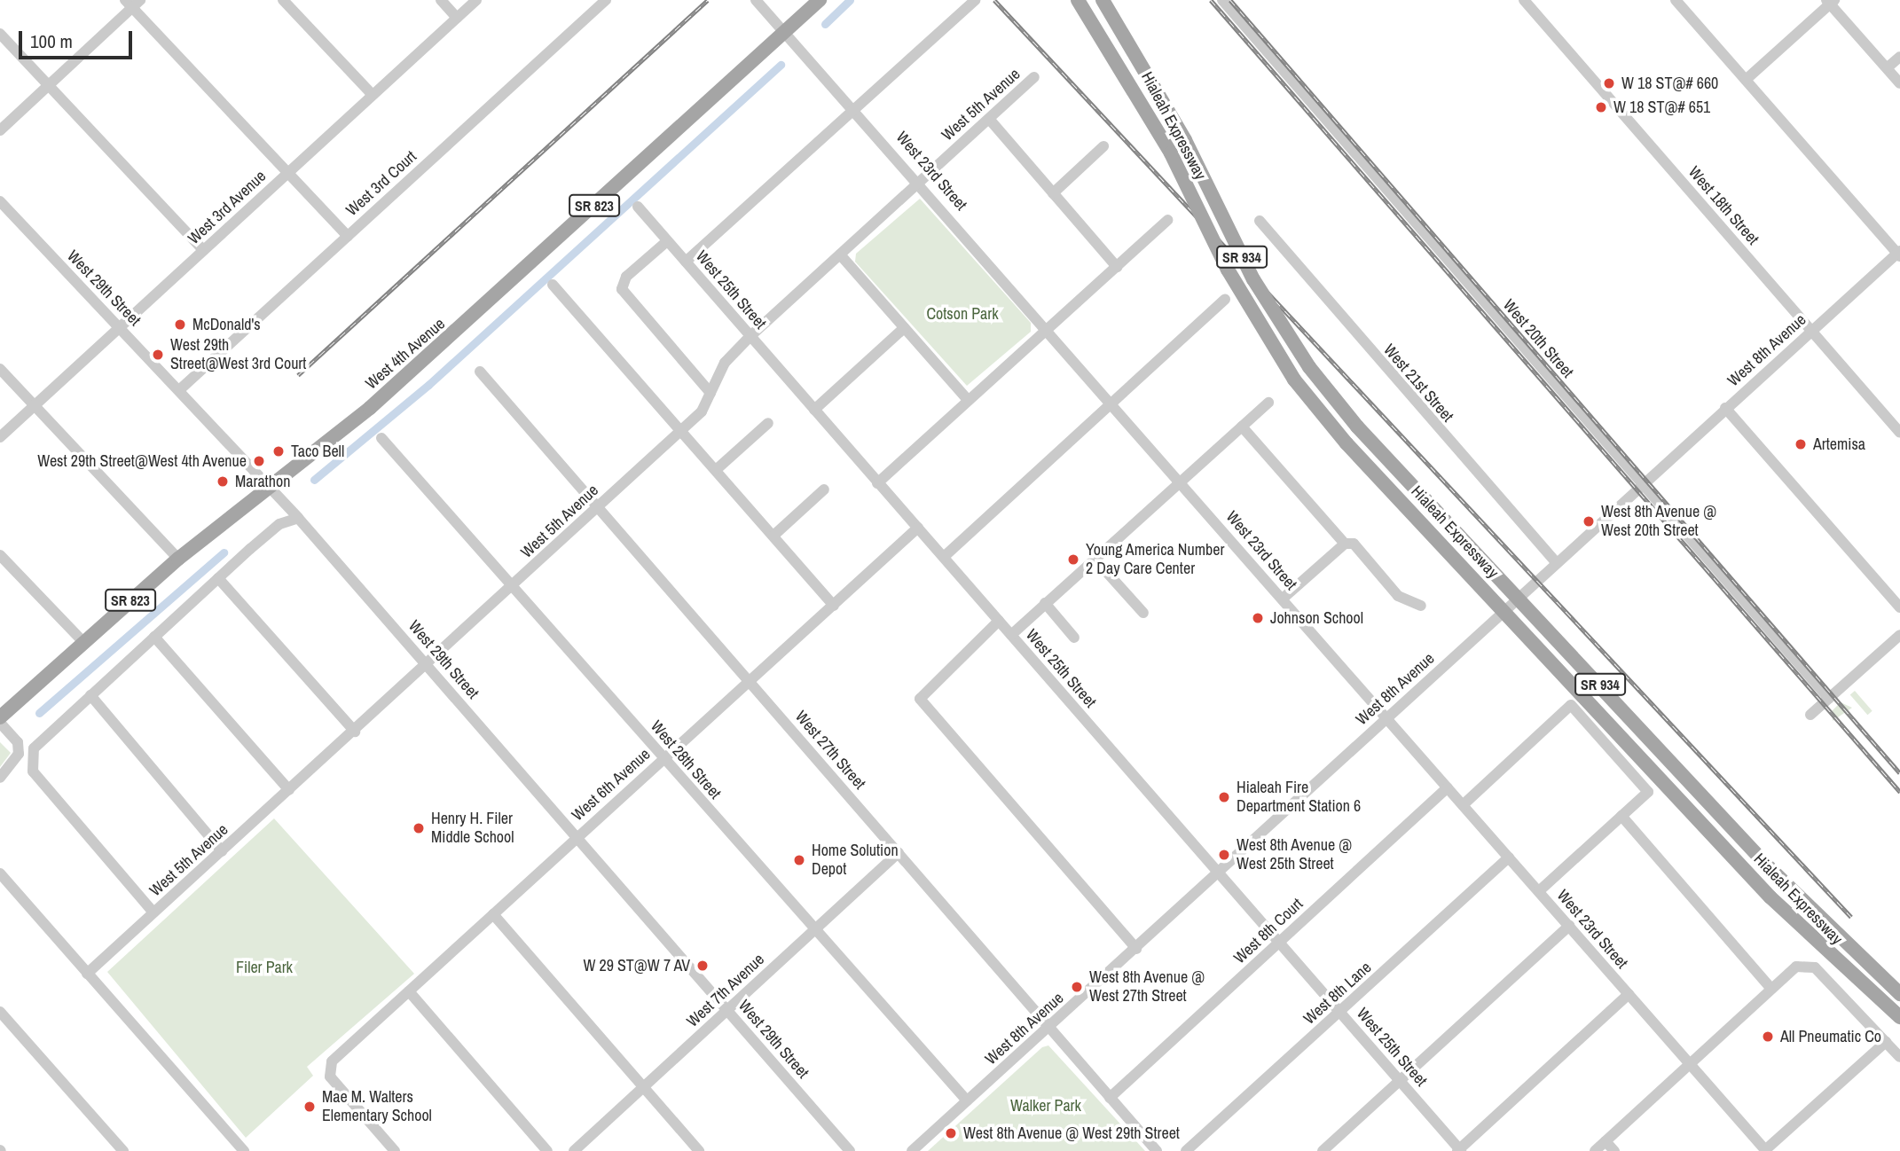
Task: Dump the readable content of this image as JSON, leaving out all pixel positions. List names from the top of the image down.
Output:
{
  "streets": {
    "main road": [
      "Hialeah Expressway",
      "SR 823",
      "SR 934",
      "West 4th Avenue"
    ],
    "street": [
      "West 5th Avenue",
      "West 23rd Street",
      "West 3rd Court",
      "West 18th Street",
      "West 3rd Avenue",
      "West 29th Street",
      "West 25th Street",
      "West 20th Street",
      "West 8th Avenue",
      "West 21st Street",
      "West 27th Street",
      "West 28th Street",
      "West 6th Avenue",
      "West 8th Court",
      "West 7th Avenue",
      "West 8th Lane"
    ]
  },
  "crossings": [
    ["West 5th Avenue", "West 23rd Street"],
    ["West 5th Avenue", "West 29th Street"],
    ["West 5th Avenue", "West 25th Street"],
    ["West 5th Avenue", "West 27th Street"],
    ["West 5th Avenue", "West 28th Street"],
    ["Hialeah Expressway", "West 8th Avenue"],
    ["West 23rd Street", "West 8th Avenue"],
    ["West 23rd Street", "West 4th Avenue"],
    ["West 23rd Street", "West 8th Court"],
    ["West 23rd Street", "West 8th Lane"],
    ["West 3rd Court", "West 29th Street"],
    ["West 18th Street", "West 8th Avenue"],
    ["West 3rd Avenue", "West 29th Street"],
    ["West 29th Street", "West 4th Avenue"],
    ["West 29th Street", "West 6th Avenue"],
    ["West 29th Street", "West 7th Avenue"],
    ["West 25th Street", "West 8th Avenue"],
    ["West 25th Street", "West 6th Avenue"],
    ["West 25th Street", "West 8th Court"],
    ["West 25th Street", "West 8th Lane"],
    ["West 20th Street", "West 8th Avenue"],
    ["West 8th Avenue", "West 21st Street"],
    ["West 8th Avenue", "West 27th Street"],
    ["West 8th Avenue", "West 28th Street"],
    ["West 27th Street", "West 6th Avenue"],
    ["West 27th Street", "West 8th Court"],
    ["West 27th Street", "West 7th Avenue"],
    ["West 28th Street", "West 6th Avenue"],
    ["West 28th Street", "West 7th Avenue"]
  ],
  "parks": ["Cotson Park", "Filer Park", "Walker Park"],
  "places": [
    "W 18 ST@# 660",
    "W 18 ST@# 651",
    "McDonald's",
    "West 29th Street@West 3rd Court",
    "Artemisa",
    "Taco Bell",
    "West 29th Street@West 4th Avenue",
    "Marathon",
    "West 8th Avenue @ West 20th Street",
    "Young America Number 2 Day Care Center",
    "Johnson School",
    "Hialeah Fire Department Station 6",
    "Henry H. Filer Middle School",
    "West 8th Avenue @ West 25th Street",
    "Home Solution Depot",
    "W 29 ST@W 7 AV",
    "West 8th Avenue @ West 27th Street",
    "All Pneumatic Co",
    "Mae M. Walters Elementary School",
    "West 8th Avenue @ West 29th Street"
  ],
  "scale_bar": "100 m"
}
